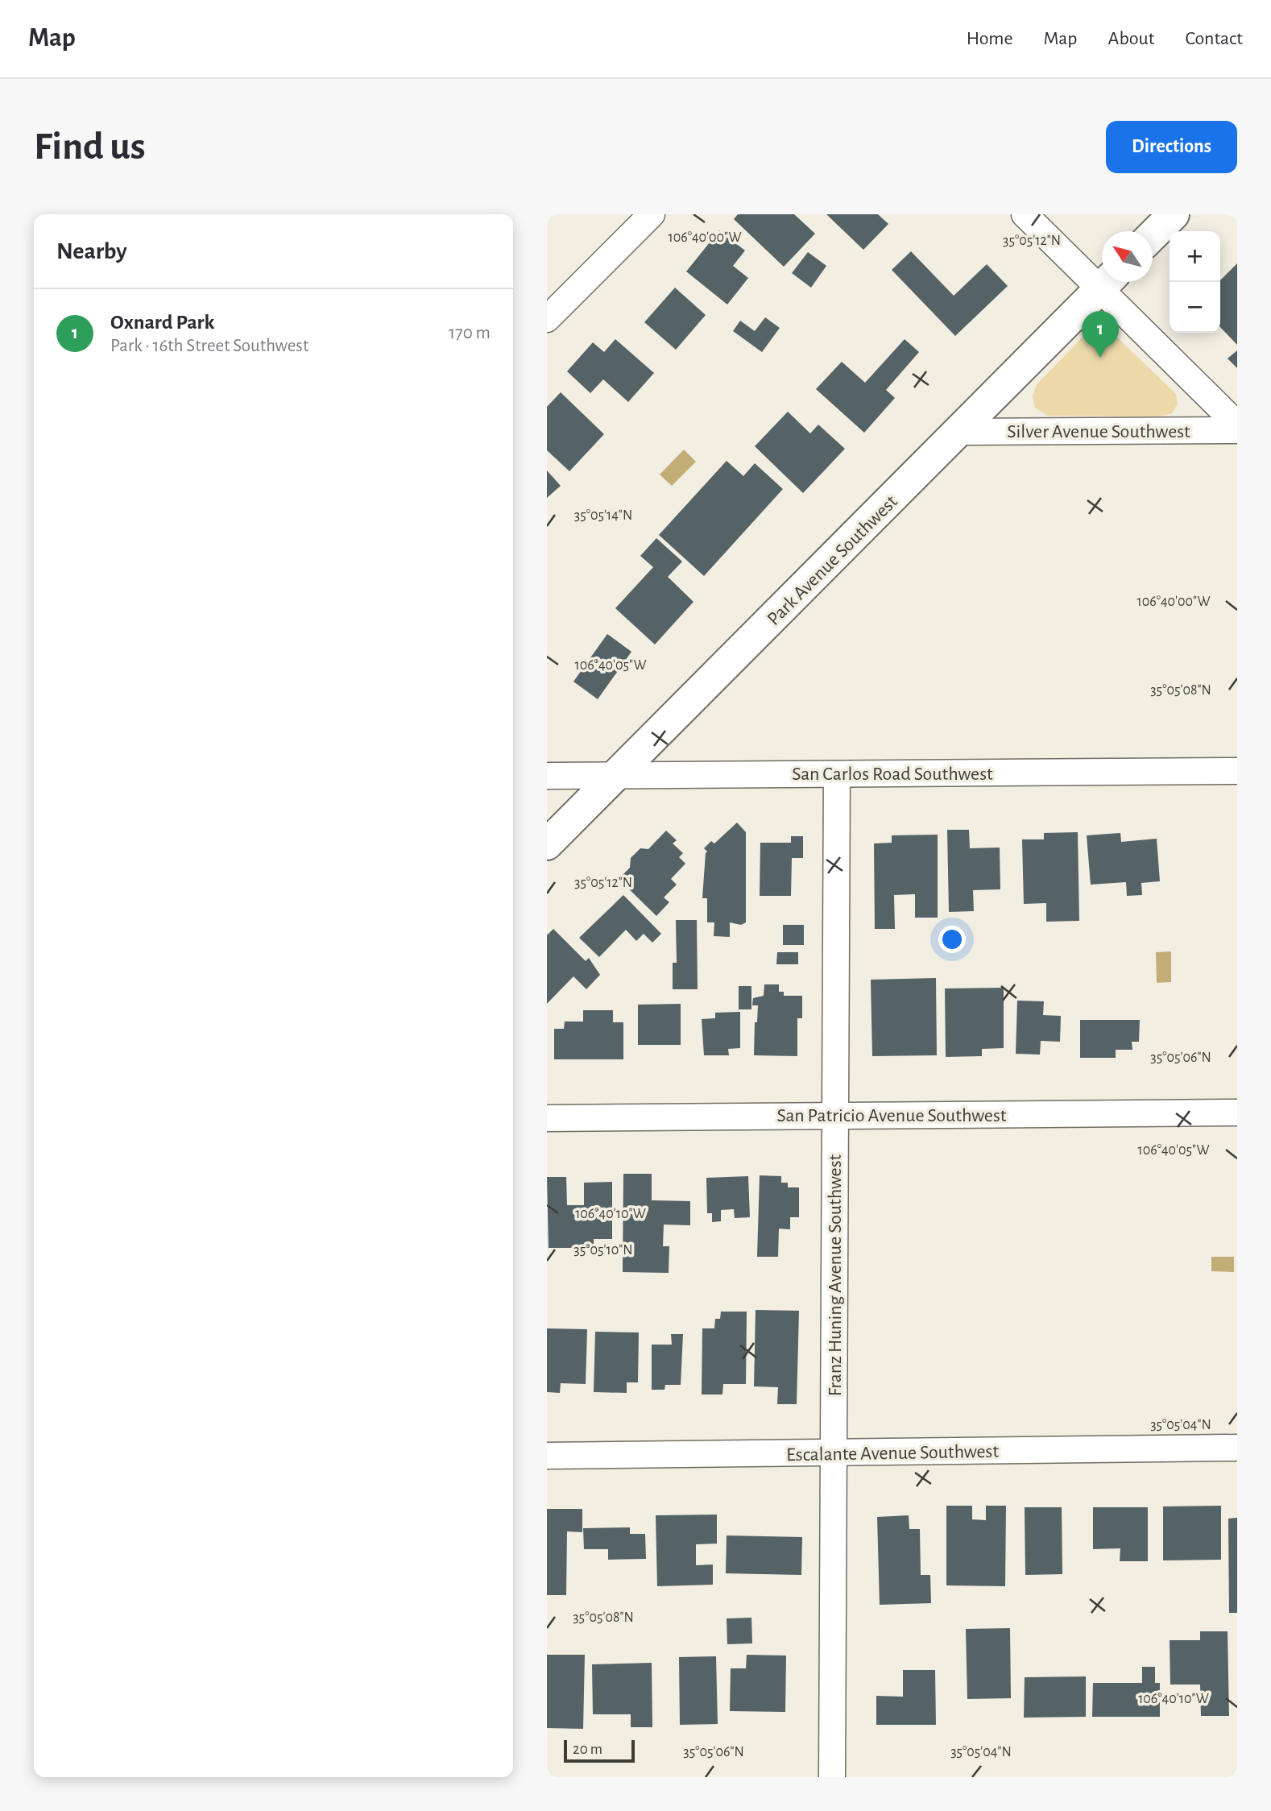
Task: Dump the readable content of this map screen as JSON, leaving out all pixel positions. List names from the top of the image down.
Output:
{
  "streets": {
    "street": [
      "Silver Avenue Southwest",
      "Park Avenue Southwest",
      "San Carlos Road Southwest",
      "San Patricio Avenue Southwest",
      "Franz Huning Avenue Southwest",
      "Escalante Avenue Southwest"
    ]
  },
  "crossings": [
    ["Silver Avenue Southwest", "Park Avenue Southwest"],
    ["Park Avenue Southwest", "San Carlos Road Southwest"],
    ["San Carlos Road Southwest", "Franz Huning Avenue Southwest"],
    ["San Patricio Avenue Southwest", "Franz Huning Avenue Southwest"],
    ["Franz Huning Avenue Southwest", "Escalante Avenue Southwest"]
  ],
  "scale_bar": "20 m",
  "north": "top left",
  "page": {
    "header": "Map",
    "nav": [
      "Home",
      "Map",
      "About",
      "Contact"
    ],
    "buttons": "Directions",
    "title": "Find us",
    "heading": "Nearby",
    "map_buttons": ["+", "−"],
    "list": [
      {
        "mark": "1",
        "name": "Oxnard Park",
        "note": "Park · 16th Street Southwest",
        "value": "170 m"
      }
    ],
    "pins": "1",
    "scale": "20 m"
  },
  "coordinates": [
    "106°40'00\"W",
    "35°05'12\"N",
    "35°05'14\"N",
    "106°40'05\"W",
    "35°05'08\"N",
    "35°05'06\"N",
    "106°40'10\"W",
    "35°05'10\"N",
    "35°05'04\"N"
  ]
}
